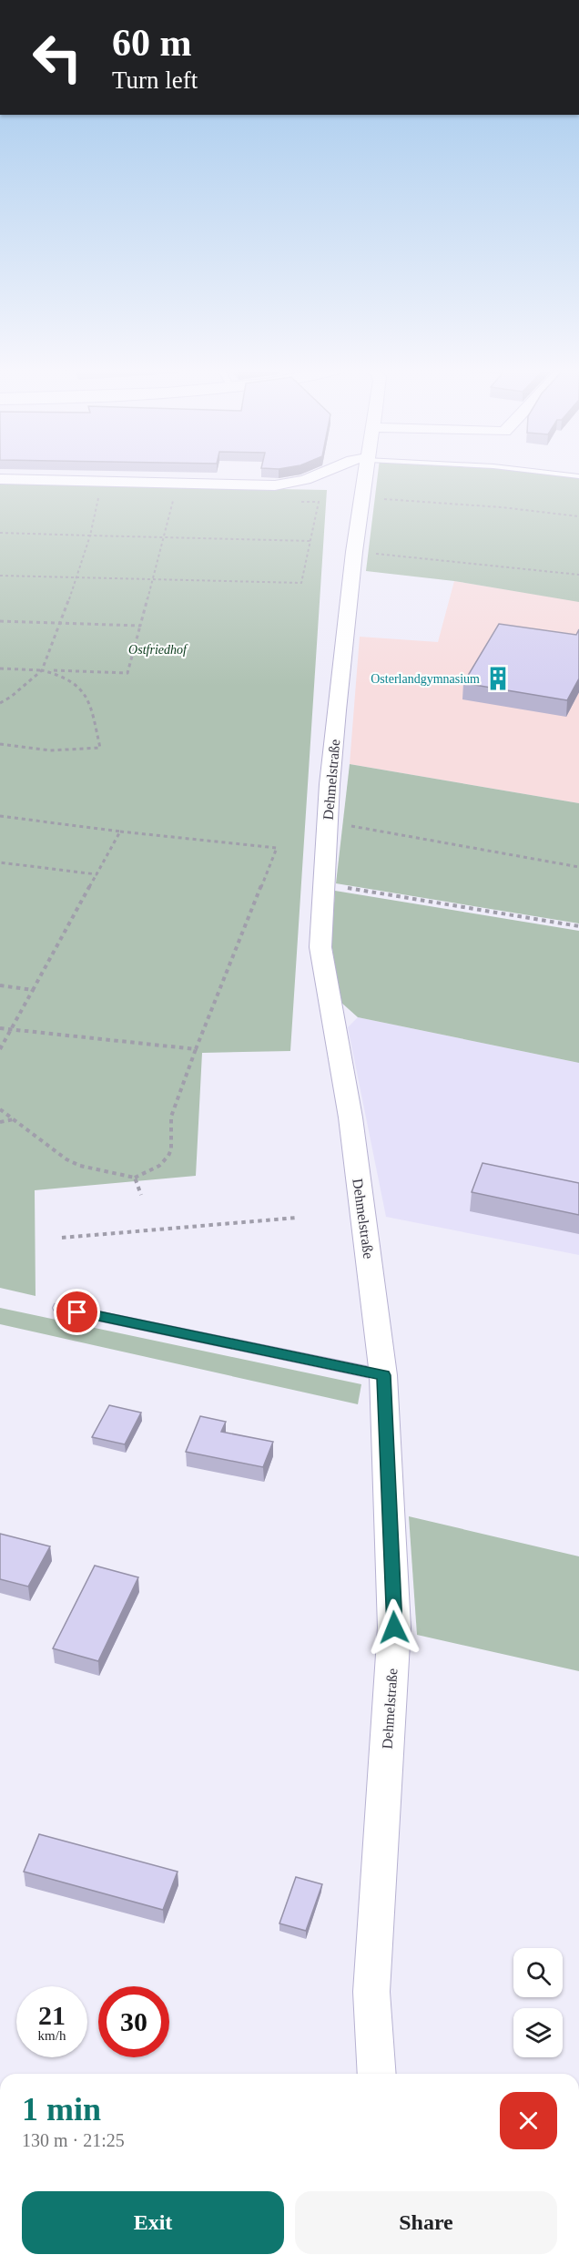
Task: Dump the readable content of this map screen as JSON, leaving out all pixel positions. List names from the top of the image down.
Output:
{
  "streets": {
    "street": ["Dehmelstraße"]
  },
  "parks": ["Ostfriedhof"],
  "places": {
    "building": ["Osterlandgymnasium"]
  },
  "page": {
    "turn": ["60 m", "Turn left"],
    "speed": "21 km/h",
    "limit": "30",
    "heading": ["1 min", "130 m · 21:25"],
    "buttons": ["Exit", "Share"]
  }
}
